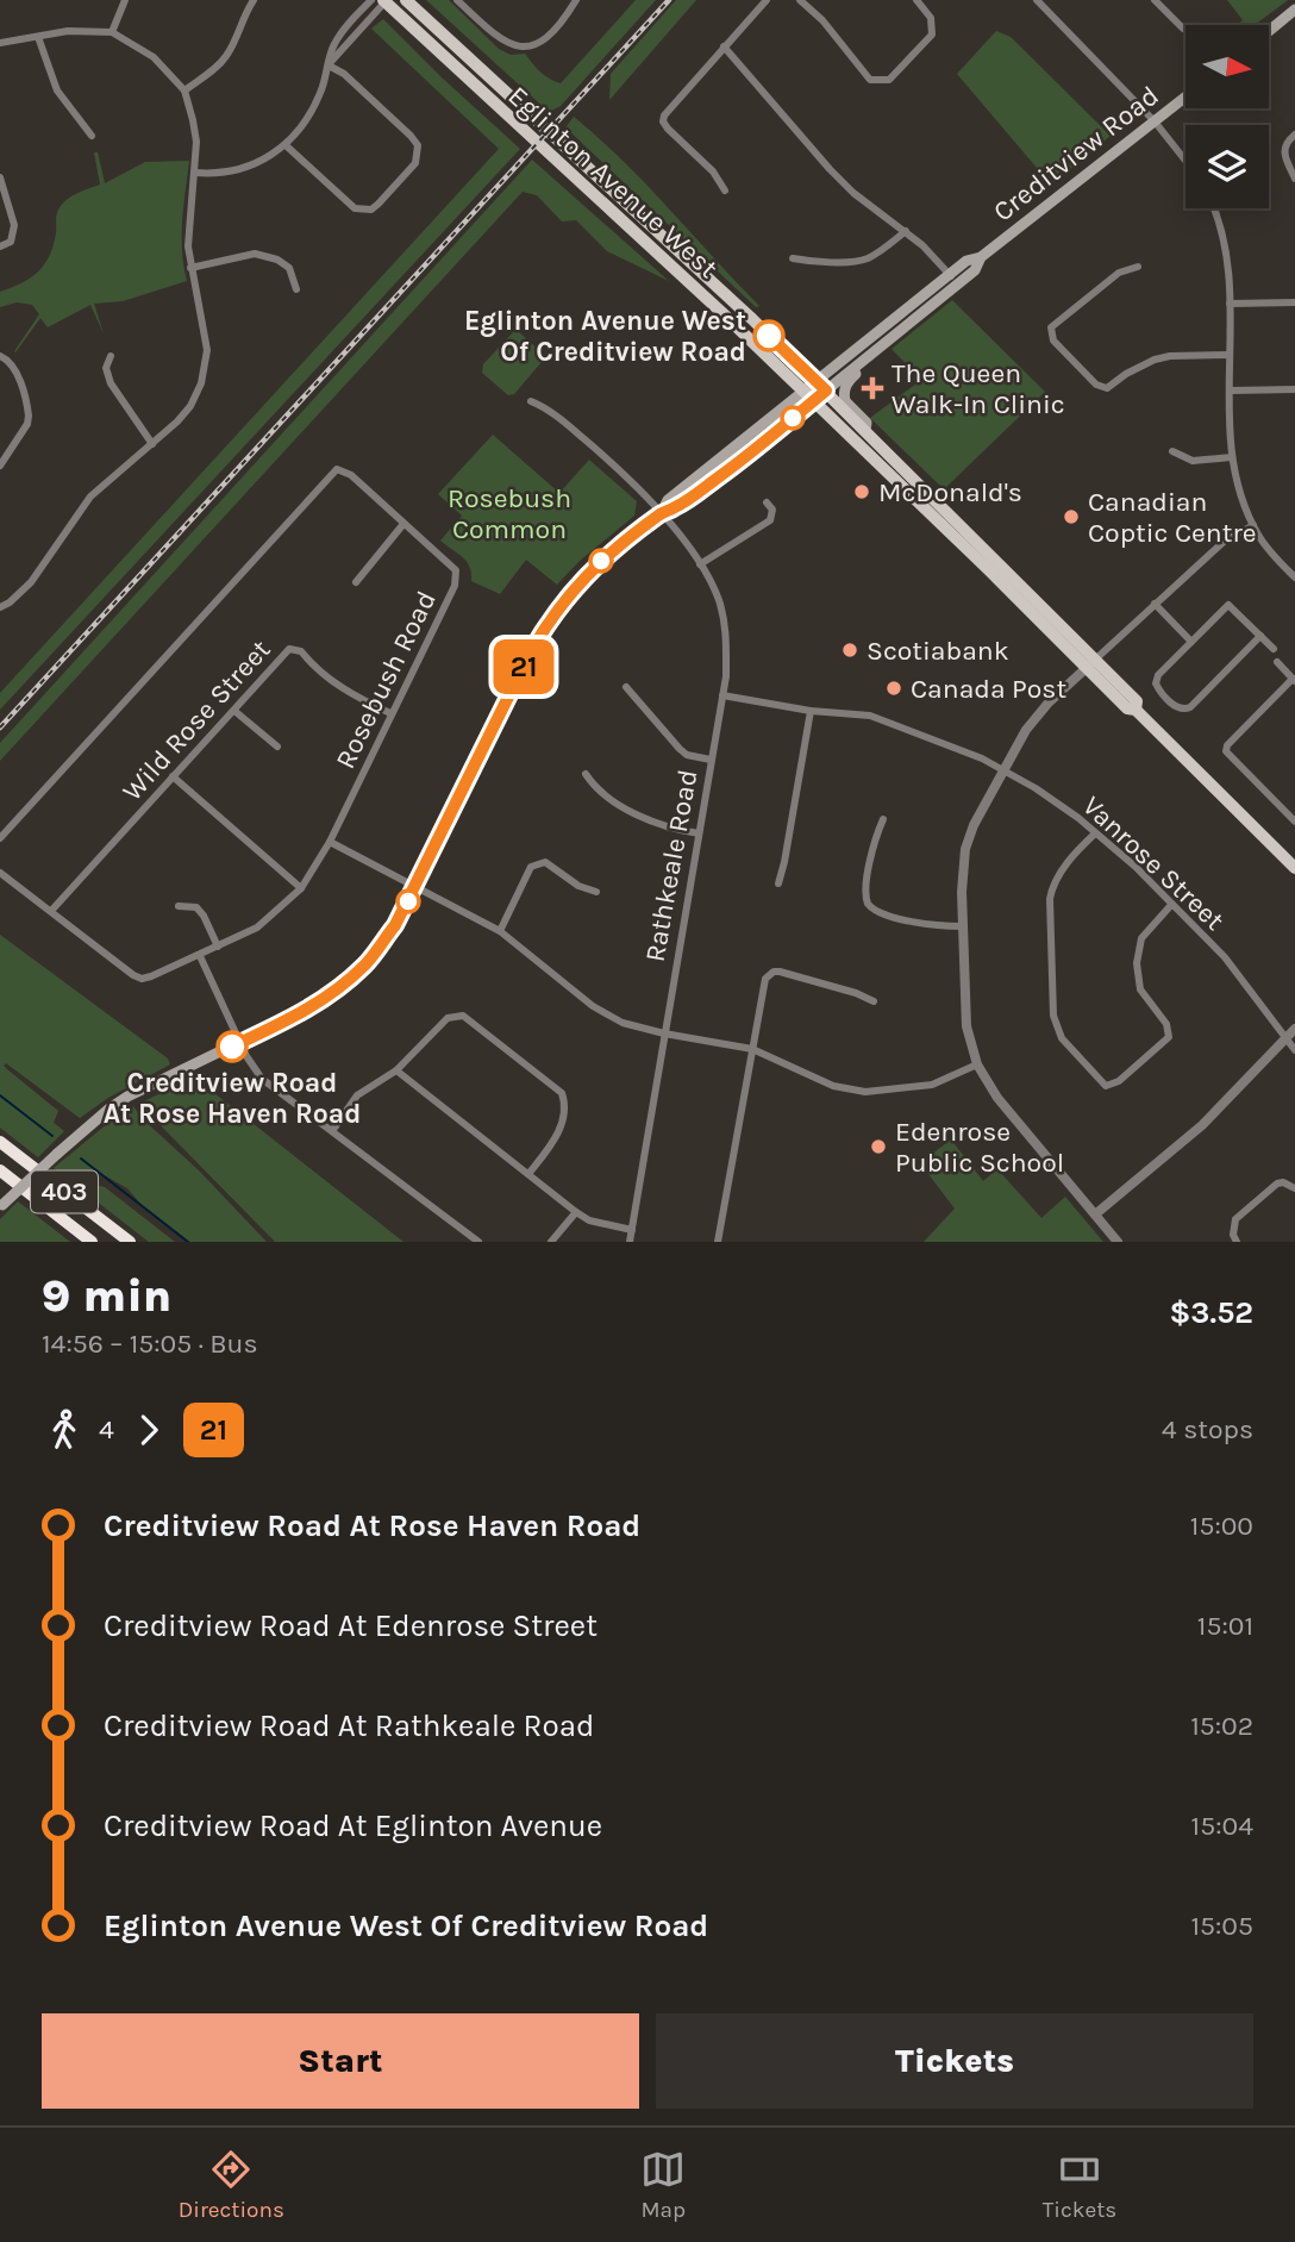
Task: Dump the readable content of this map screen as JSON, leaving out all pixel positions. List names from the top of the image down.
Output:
{
  "streets": {
    "highway": ["403"],
    "main road": ["Creditview Road", "Eglinton Avenue West"],
    "street": [
      "Rosebush Road",
      "Wild Rose Street",
      "Vanrose Street",
      "Rathkeale Road"
    ]
  },
  "crossings": [
    ["Creditview Road", "Eglinton Avenue West"],
    ["Creditview Road", "Rathkeale Road"],
    ["Rosebush Road", "Wild Rose Street"],
    ["Vanrose Street", "Rathkeale Road"]
  ],
  "parks": ["Rosebush Common"],
  "places": {
    "other": [
      "Eglinton Avenue West Of Creditview Road",
      "McDonald's",
      "Canadian Coptic Centre",
      "Scotiabank",
      "Canada Post",
      "Creditview Road At Rose Haven Road",
      "Edenrose Public School"
    ],
    "health": ["The Queen Walk-In Clinic"]
  },
  "lines": ["bus line 21"],
  "north": "right",
  "page": {
    "on_map": "21",
    "heading": ["9 min", "14:56 – 15:05 · Bus", "$3.52"],
    "legs": ["4", "21", "4 stops"],
    "list": [
      {
        "name": "Creditview Road At Rose Haven Road",
        "value": "15:00"
      },
      {
        "name": "Creditview Road At Edenrose Street",
        "value": "15:01"
      },
      {
        "name": "Creditview Road At Rathkeale Road",
        "value": "15:02"
      },
      {
        "name": "Creditview Road At Eglinton Avenue",
        "value": "15:04"
      },
      {
        "name": "Eglinton Avenue West Of Creditview Road",
        "value": "15:05"
      }
    ],
    "buttons": ["Start", "Tickets"],
    "tabs": ["Directions", "Map", "Tickets"]
  }
}
